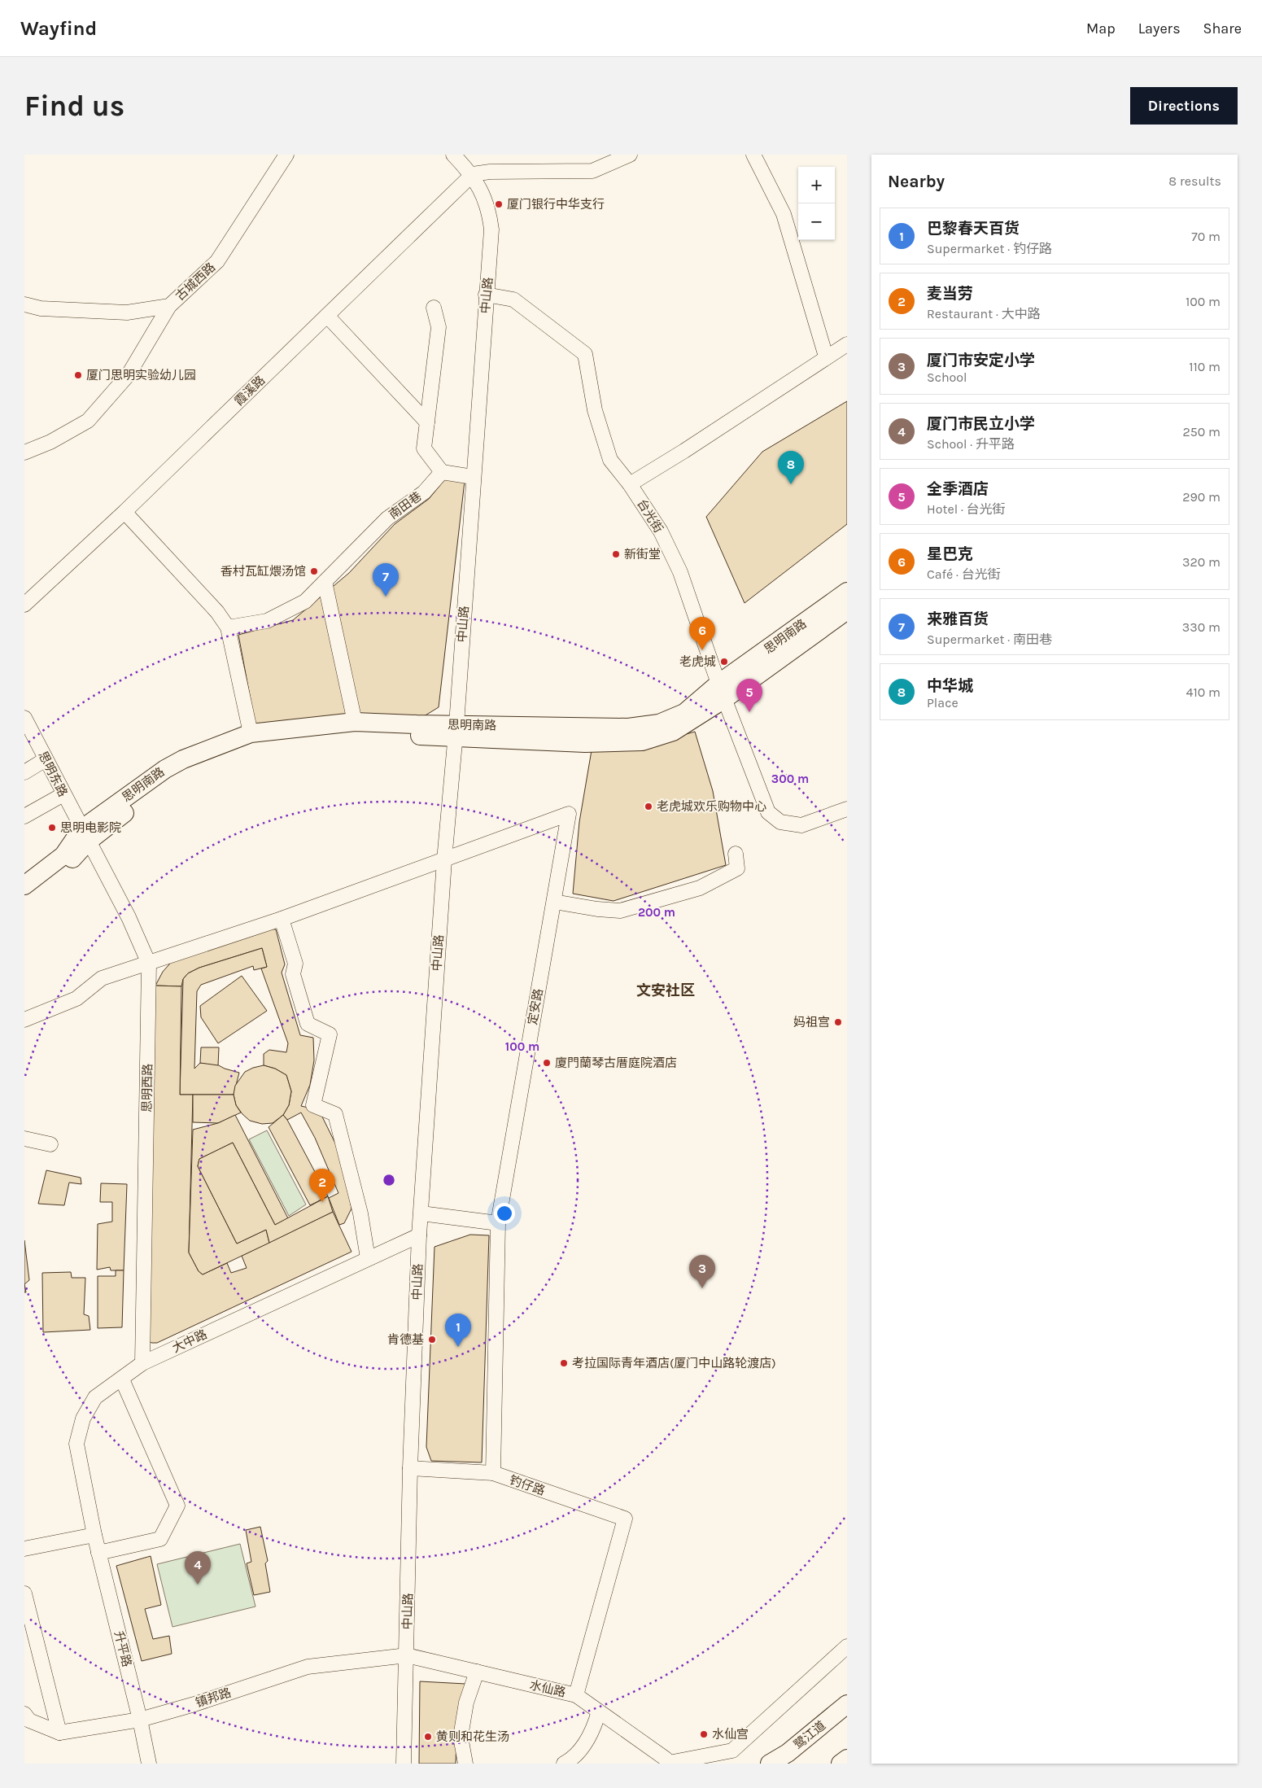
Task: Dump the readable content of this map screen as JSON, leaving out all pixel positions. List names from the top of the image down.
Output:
{
  "streets": {
    "main road": ["思明南路", "鹭江道"],
    "street": [
      "古城西路",
      "中山路",
      "霞溪路",
      "南田巷",
      "台光街",
      "思明东路",
      "定安路",
      "思明西路",
      "大中路",
      "钓仔路",
      "升平路",
      "水仙路",
      "镇邦路"
    ]
  },
  "crossings": [
    ["中山路", "霞溪路"],
    ["中山路", "台光街"],
    ["中山路", "思明南路"],
    ["中山路", "定安路"],
    ["中山路", "大中路"],
    ["中山路", "水仙路"],
    ["中山路", "镇邦路"],
    ["台光街", "思明南路"],
    ["思明南路", "思明东路"],
    ["思明南路", "思明西路"],
    ["思明东路", "思明西路"],
    ["定安路", "钓仔路"],
    ["思明西路", "大中路"],
    ["大中路", "升平路"],
    ["钓仔路", "水仙路"],
    ["升平路", "镇邦路"],
    ["水仙路", "镇邦路"]
  ],
  "districts": ["文安社区"],
  "places": [
    "厦门银行中华支行",
    "厦门思明实验幼儿园",
    "新街堂",
    "香村瓦缸煨汤馆",
    "老虎城",
    "老虎城欢乐购物中心",
    "思明电影院",
    "妈祖宫",
    "廈門蘭琴古厝庭院酒店",
    "肯德基",
    "考拉国际青年酒店(厦门中山路轮渡店)",
    "水仙宫",
    "黄则和花生汤"
  ],
  "page": {
    "header": "Wayfind",
    "nav": ["Map", "Layers", "Share"],
    "buttons": "Directions",
    "title": "Find us",
    "heading": ["Nearby", "8 results"],
    "map_buttons": ["+", "−"],
    "list": [
      {
        "mark": "1",
        "name": "巴黎春天百货",
        "note": "Supermarket · 钓仔路",
        "value": "70 m"
      },
      {
        "mark": "2",
        "name": "麦当劳",
        "note": "Restaurant · 大中路",
        "value": "100 m"
      },
      {
        "mark": "3",
        "name": "厦门市安定小学",
        "note": "School",
        "value": "110 m"
      },
      {
        "mark": "4",
        "name": "厦门市民立小学",
        "note": "School · 升平路",
        "value": "250 m"
      },
      {
        "mark": "5",
        "name": "全季酒店",
        "note": "Hotel · 台光街",
        "value": "290 m"
      },
      {
        "mark": "6",
        "name": "星巴克",
        "note": "Café · 台光街",
        "value": "320 m"
      },
      {
        "mark": "7",
        "name": "来雅百货",
        "note": "Supermarket · 南田巷",
        "value": "330 m"
      },
      {
        "mark": "8",
        "name": "中华城",
        "note": "Place",
        "value": "410 m"
      }
    ],
    "pins": [
      "8",
      "7",
      "6",
      "5",
      "2",
      "3",
      "1",
      "4"
    ]
  },
  "rings": ["300 m", "200 m", "100 m"]
}
